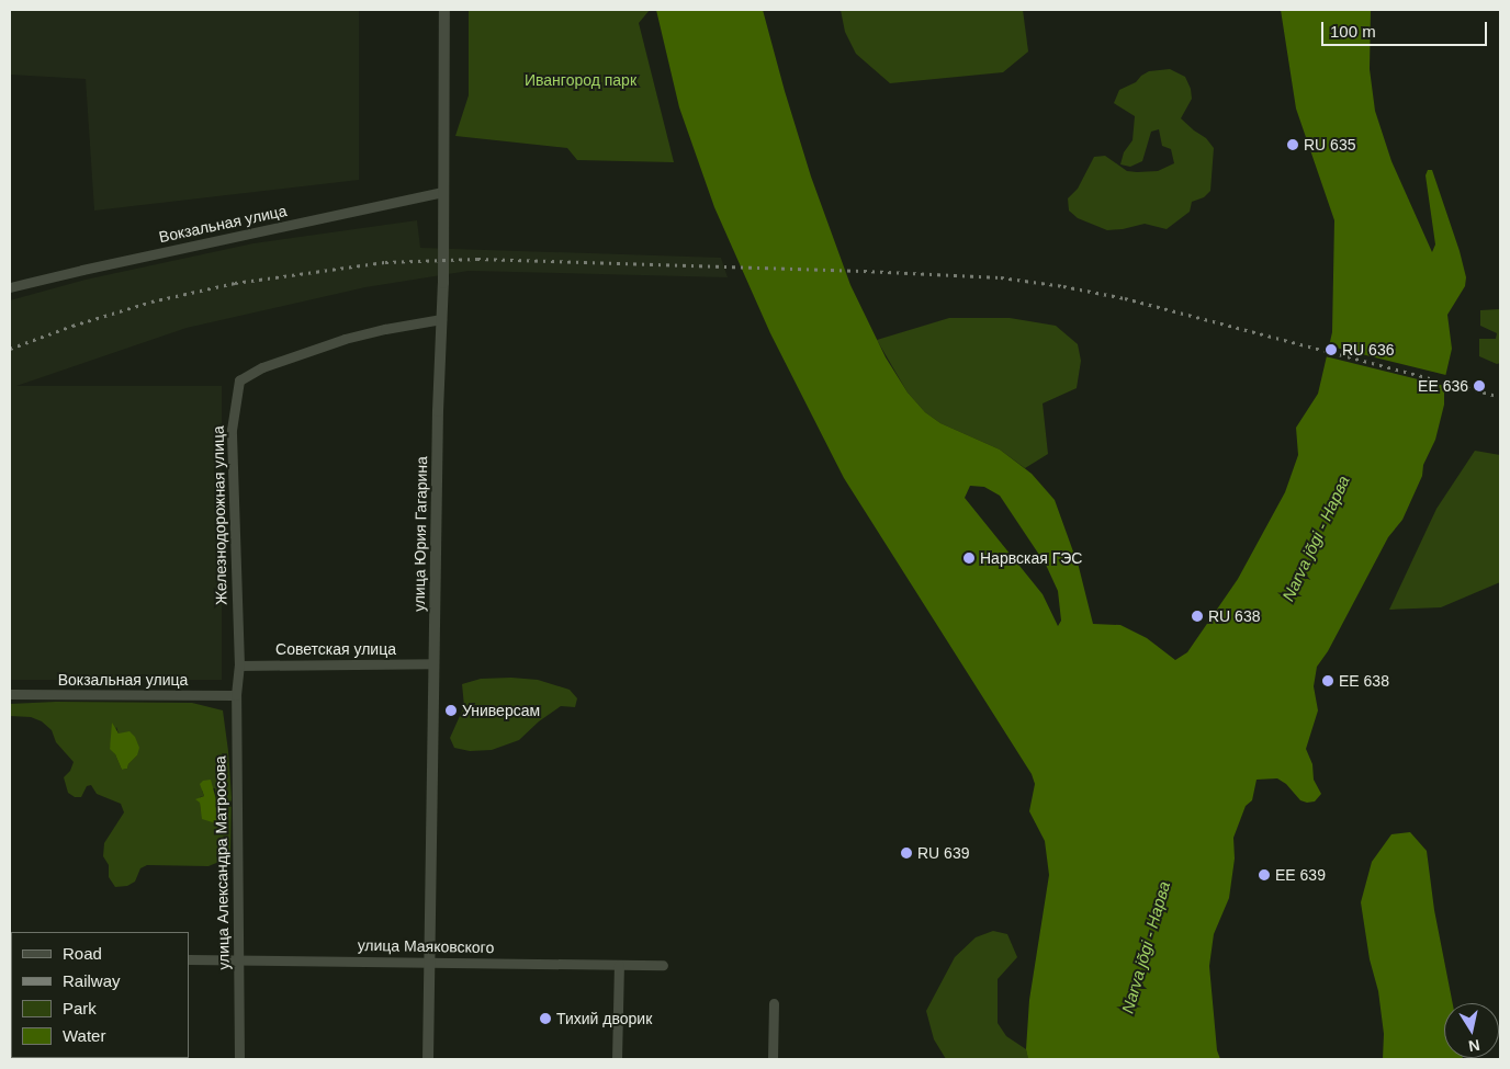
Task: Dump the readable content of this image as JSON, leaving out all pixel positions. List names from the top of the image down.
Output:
{
  "streets": {
    "street": [
      "Вокзальная улица",
      "Железнодорожная улица",
      "улица Юрия Гагарина",
      "Советская улица",
      "улица Александра Матросова",
      "улица Маяковского"
    ]
  },
  "crossings": [
    ["Вокзальная улица", "улица Юрия Гагарина"],
    ["Вокзальная улица", "улица Александра Матросова"],
    ["Железнодорожная улица", "улица Юрия Гагарина"],
    ["Железнодорожная улица", "Советская улица"],
    ["Железнодорожная улица", "улица Александра Матросова"],
    ["улица Юрия Гагарина", "Советская улица"],
    ["улица Юрия Гагарина", "улица Маяковского"],
    ["Советская улица", "улица Александра Матросова"],
    ["улица Александра Матросова", "улица Маяковского"]
  ],
  "water": ["Narva jõgi - Нарва"],
  "parks": ["Ивангород парк"],
  "places": [
    "RU 635",
    "RU 636",
    "EE 636",
    "Нарвская ГЭС",
    "RU 638",
    "EE 638",
    "Универсам",
    "RU 639",
    "EE 639",
    "Тихий дворик"
  ],
  "legend": [
    "Road",
    "Railway",
    "Park",
    "Water"
  ],
  "scale_bar": "100 m",
  "north": "bottom"
}
